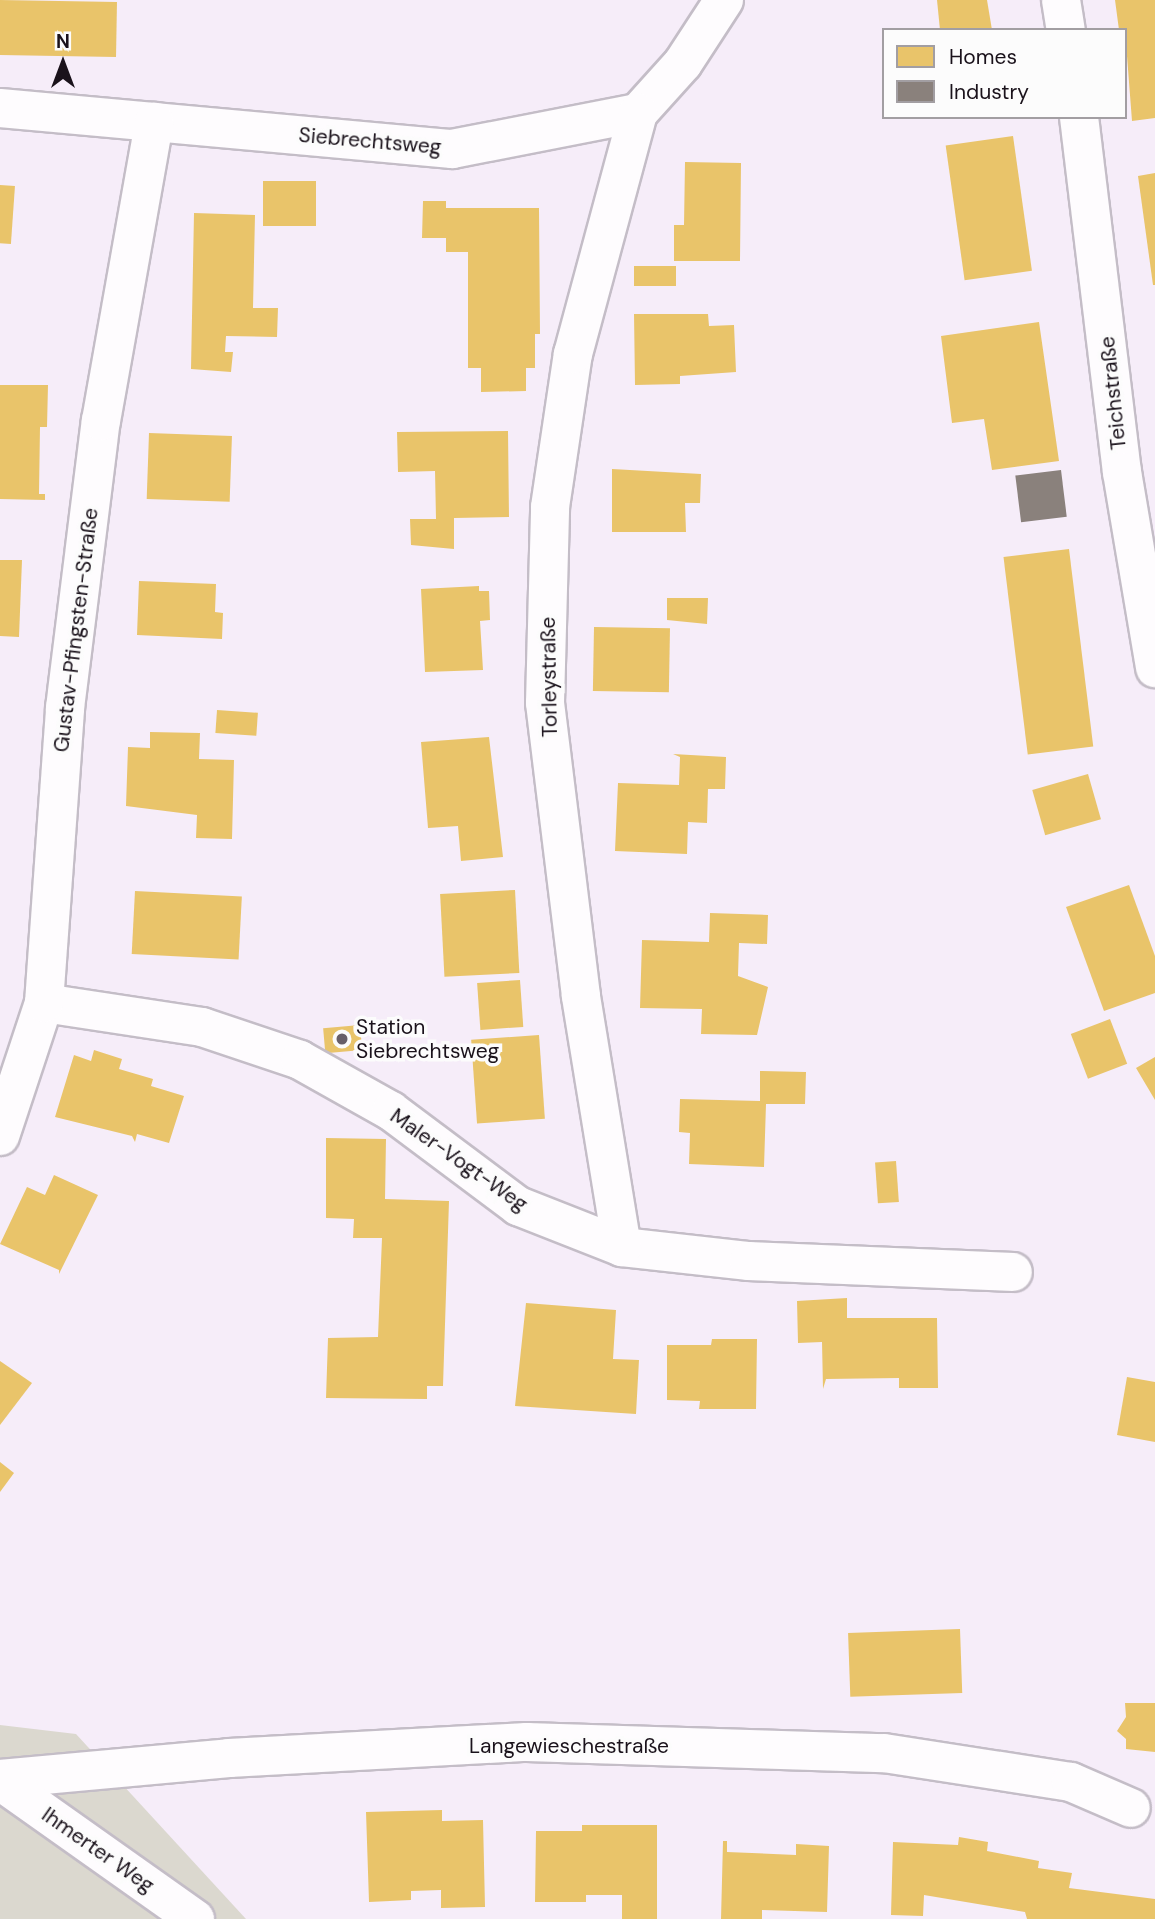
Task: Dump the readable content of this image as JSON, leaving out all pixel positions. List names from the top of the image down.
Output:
{
  "streets": {
    "street": [
      "Siebrechtsweg",
      "Teichstraße",
      "Gustav-Pfingsten-Straße",
      "Torleystraße",
      "Maler-Vogt-Weg",
      "Langewieschestraße",
      "Ihmerter Weg"
    ]
  },
  "crossings": [
    ["Siebrechtsweg", "Gustav-Pfingsten-Straße"],
    ["Siebrechtsweg", "Torleystraße"],
    ["Gustav-Pfingsten-Straße", "Maler-Vogt-Weg"],
    ["Torleystraße", "Maler-Vogt-Weg"],
    ["Langewieschestraße", "Ihmerter Weg"]
  ],
  "places": ["Station Siebrechtsweg"],
  "legend": ["Homes", "Industry"],
  "north": "top"
}
